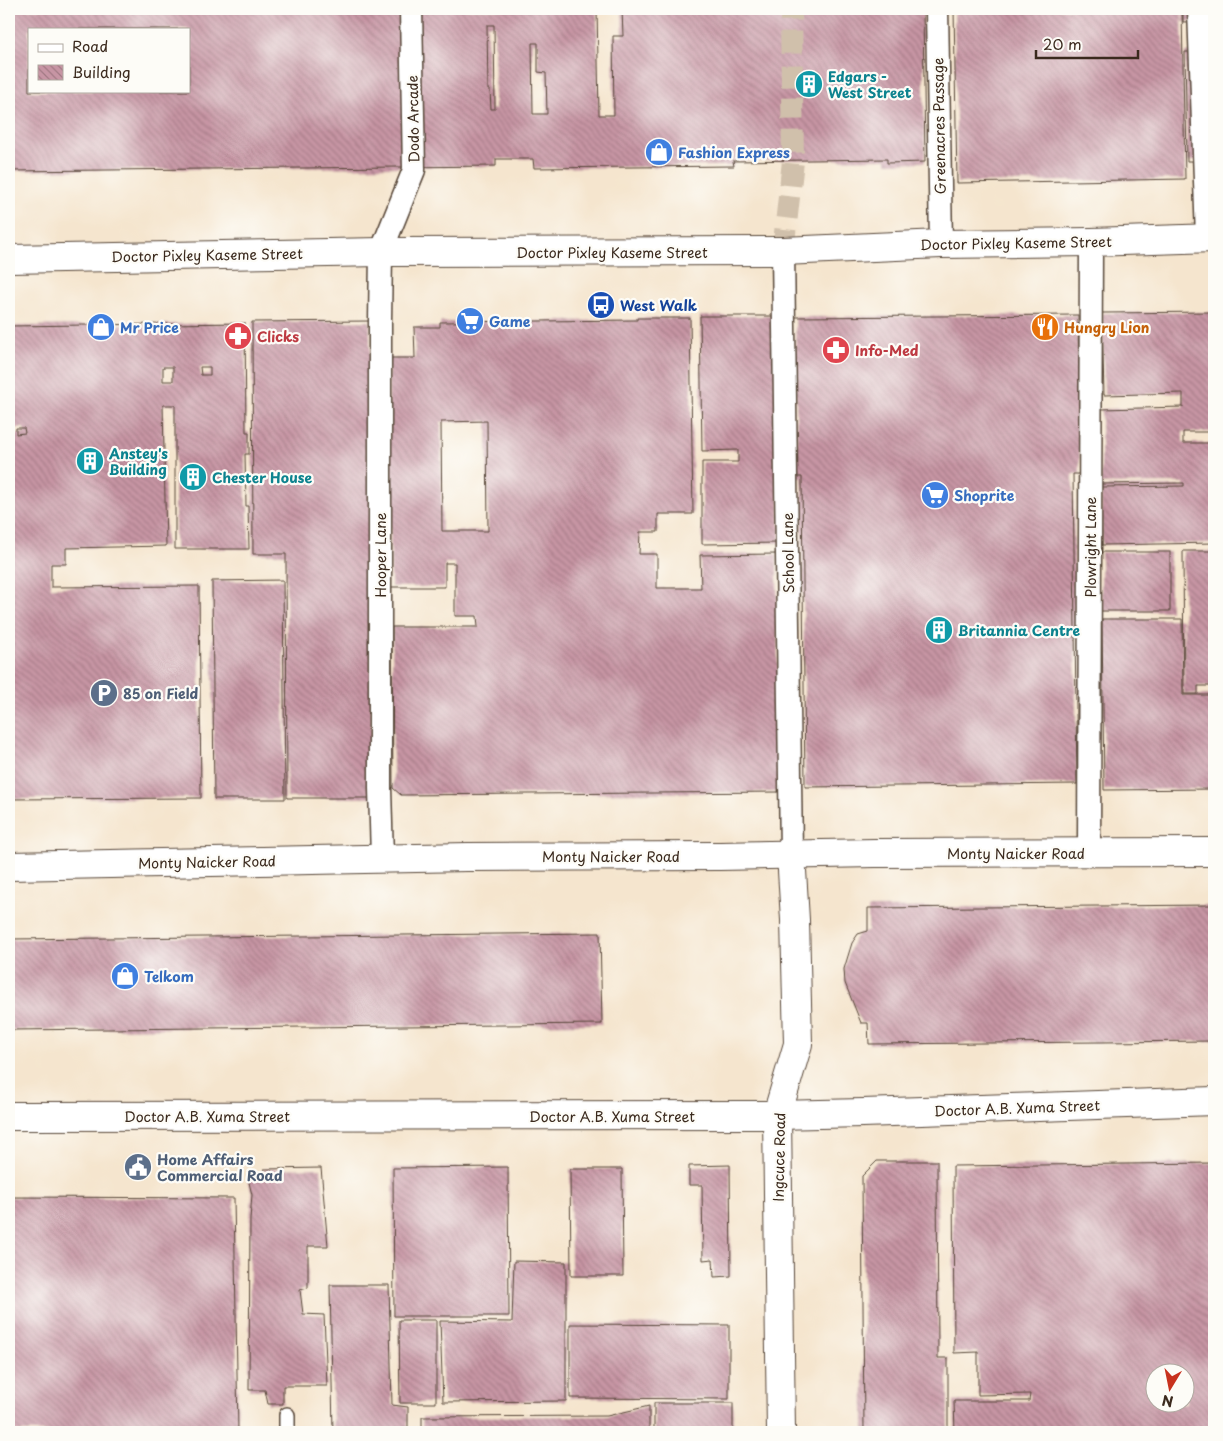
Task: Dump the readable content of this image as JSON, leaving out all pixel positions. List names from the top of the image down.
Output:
{
  "streets": {
    "main road": [
      "Doctor Pixley Kaseme Street",
      "Monty Naicker Road",
      "Doctor A.B. Xuma Street",
      "Ingcuce Road"
    ],
    "street": [
      "Dodo Arcade",
      "Greenacres Passage",
      "Plowright Lane",
      "School Lane",
      "Hooper Lane"
    ]
  },
  "crossings": [
    ["Dodo Arcade", "Doctor Pixley Kaseme Street"],
    ["Dodo Arcade", "Hooper Lane"],
    ["Greenacres Passage", "Doctor Pixley Kaseme Street"],
    ["Doctor Pixley Kaseme Street", "Plowright Lane"],
    ["Doctor Pixley Kaseme Street", "School Lane"],
    ["Doctor Pixley Kaseme Street", "Hooper Lane"],
    ["Plowright Lane", "Monty Naicker Road"],
    ["School Lane", "Monty Naicker Road"],
    ["School Lane", "Ingcuce Road"],
    ["Hooper Lane", "Monty Naicker Road"],
    ["Monty Naicker Road", "Ingcuce Road"],
    ["Doctor A.B. Xuma Street", "Ingcuce Road"]
  ],
  "places": {
    "building": [
      "Edgars - West Street",
      "Anstey's Building",
      "Chester House",
      "Britannia Centre"
    ],
    "shop": ["Fashion Express", "Mr Price", "Telkom"],
    "bus stop": ["West Walk"],
    "supermarket": ["Game", "Shoprite"],
    "restaurant": ["Hungry Lion"],
    "pharmacy": ["Clicks", "Info-Med"],
    "parking": ["85 on Field"],
    "public building": ["Home Affairs Commercial Road"]
  },
  "legend": ["Road", "Building"],
  "scale_bar": "20 m",
  "north": "bottom"
}
